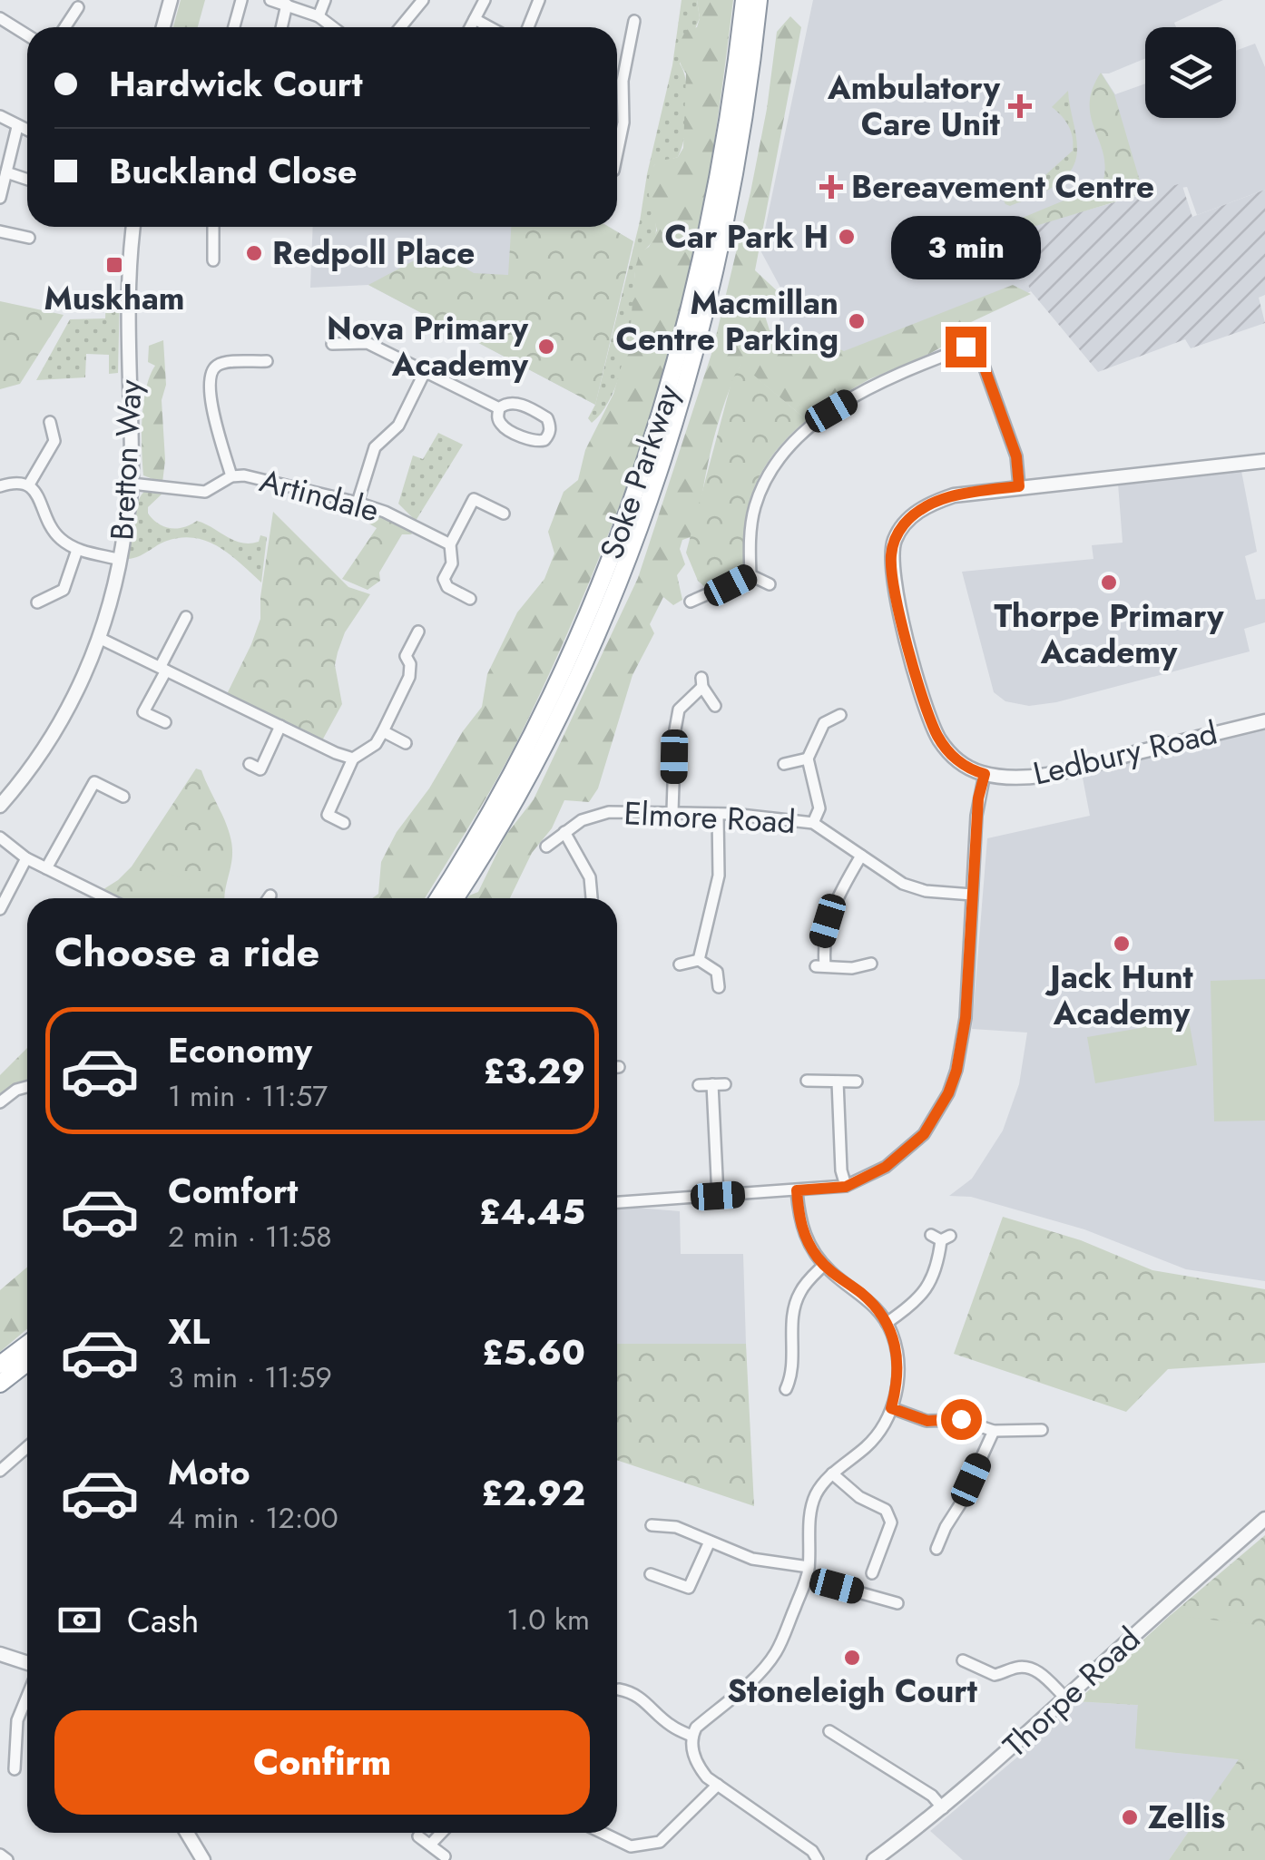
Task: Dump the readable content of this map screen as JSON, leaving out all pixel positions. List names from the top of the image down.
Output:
{
  "streets": {
    "highway": ["Soke Parkway"],
    "street": [
      "Bretton Way",
      "Artindale",
      "Ledbury Road",
      "Elmore Road",
      "Thorpe Road"
    ]
  },
  "crossings": [
    ["Bretton Way", "Artindale"]
  ],
  "places": {
    "health": ["Ambulatory Care Unit", "Bereavement Centre"],
    "other": [
      "Car Park H",
      "Redpoll Place",
      "Macmillan Centre Parking",
      "Nova Primary Academy",
      "Thorpe Primary Academy",
      "Jack Hunt Academy",
      "Stoneleigh Court",
      "Zellis"
    ],
    "transit": ["Muskham"]
  },
  "page": {
    "banner": ["Hardwick Court", "Buckland Close"],
    "bubble": "3 min",
    "heading": "Choose a ride",
    "list": [
      {
        "name": "Economy",
        "note": "1 min · 11:57",
        "value": "£3.29"
      },
      {
        "name": "Comfort",
        "note": "2 min · 11:58",
        "value": "£4.45"
      },
      {
        "name": "XL",
        "note": "3 min · 11:59",
        "value": "£5.60"
      },
      {
        "name": "Moto",
        "note": "4 min · 12:00",
        "value": "£2.92"
      }
    ],
    "pay": ["Cash", "1.0 km"],
    "buttons": "Confirm"
  }
}
